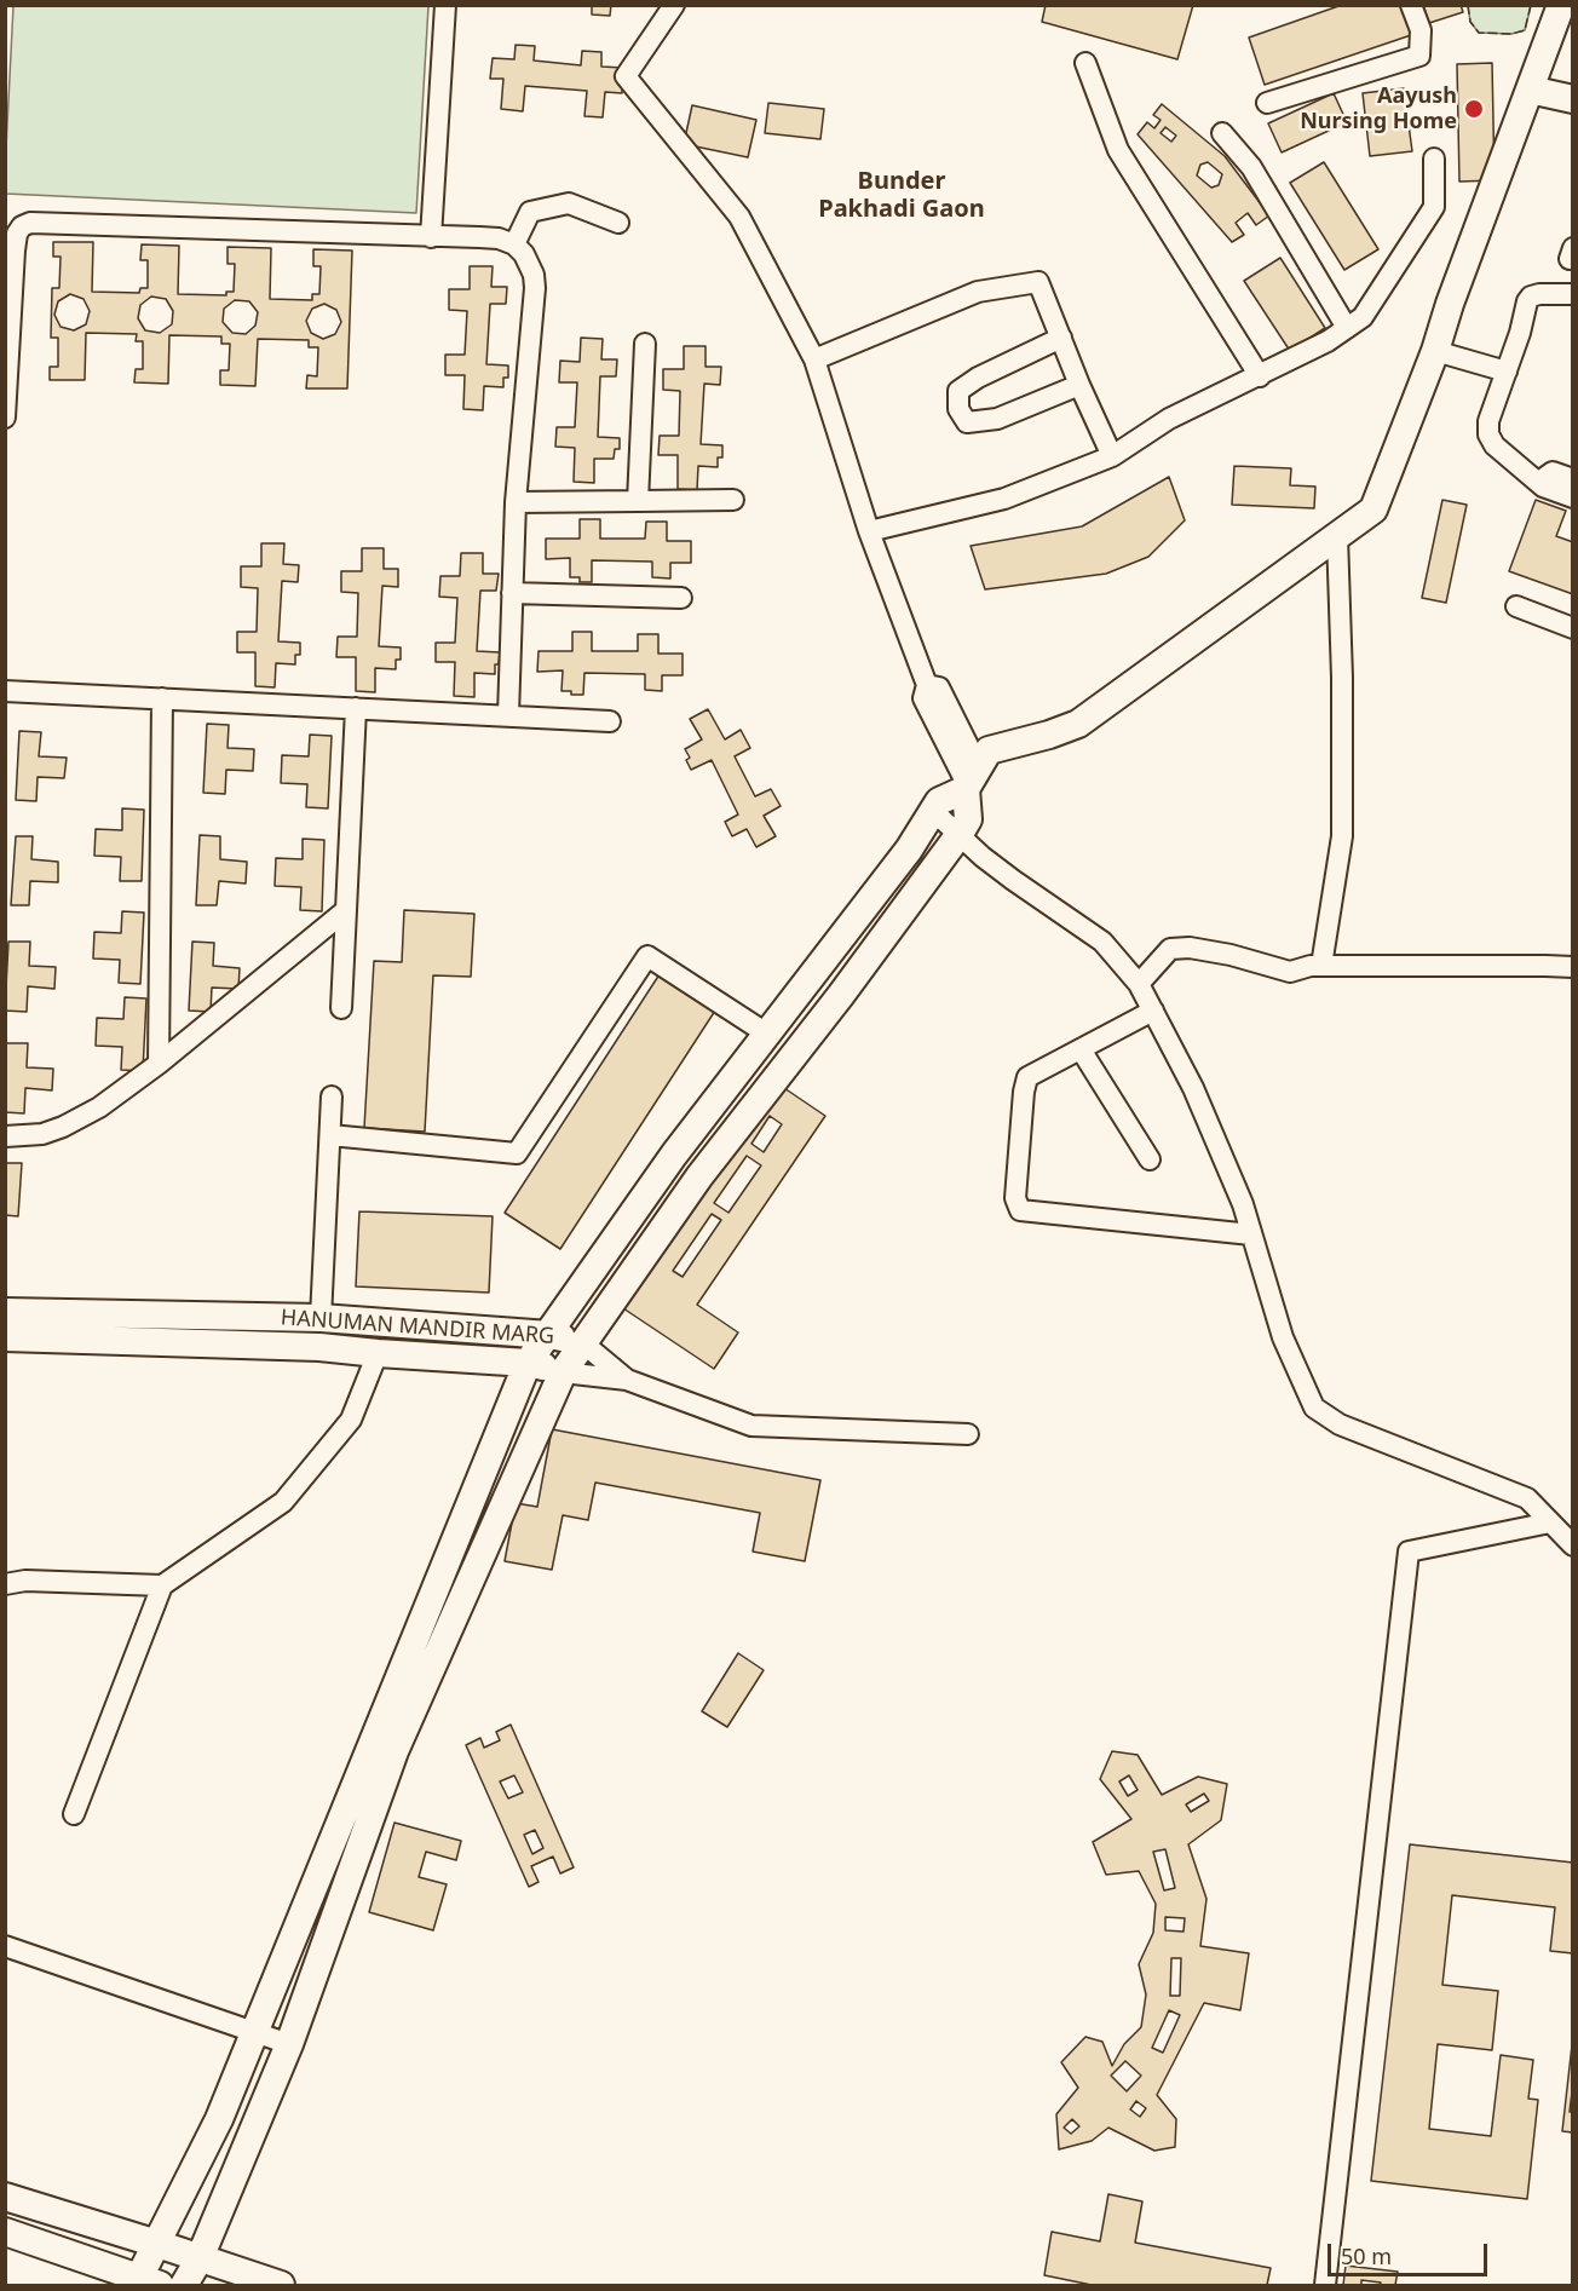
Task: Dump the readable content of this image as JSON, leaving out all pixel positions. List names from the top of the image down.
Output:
{
  "streets": {
    "main road": ["HANUMAN MANDIR MARG"]
  },
  "districts": ["Bunder Pakhadi Gaon"],
  "places": ["Aayush Nursing Home"],
  "scale_bar": "50 m"
}
